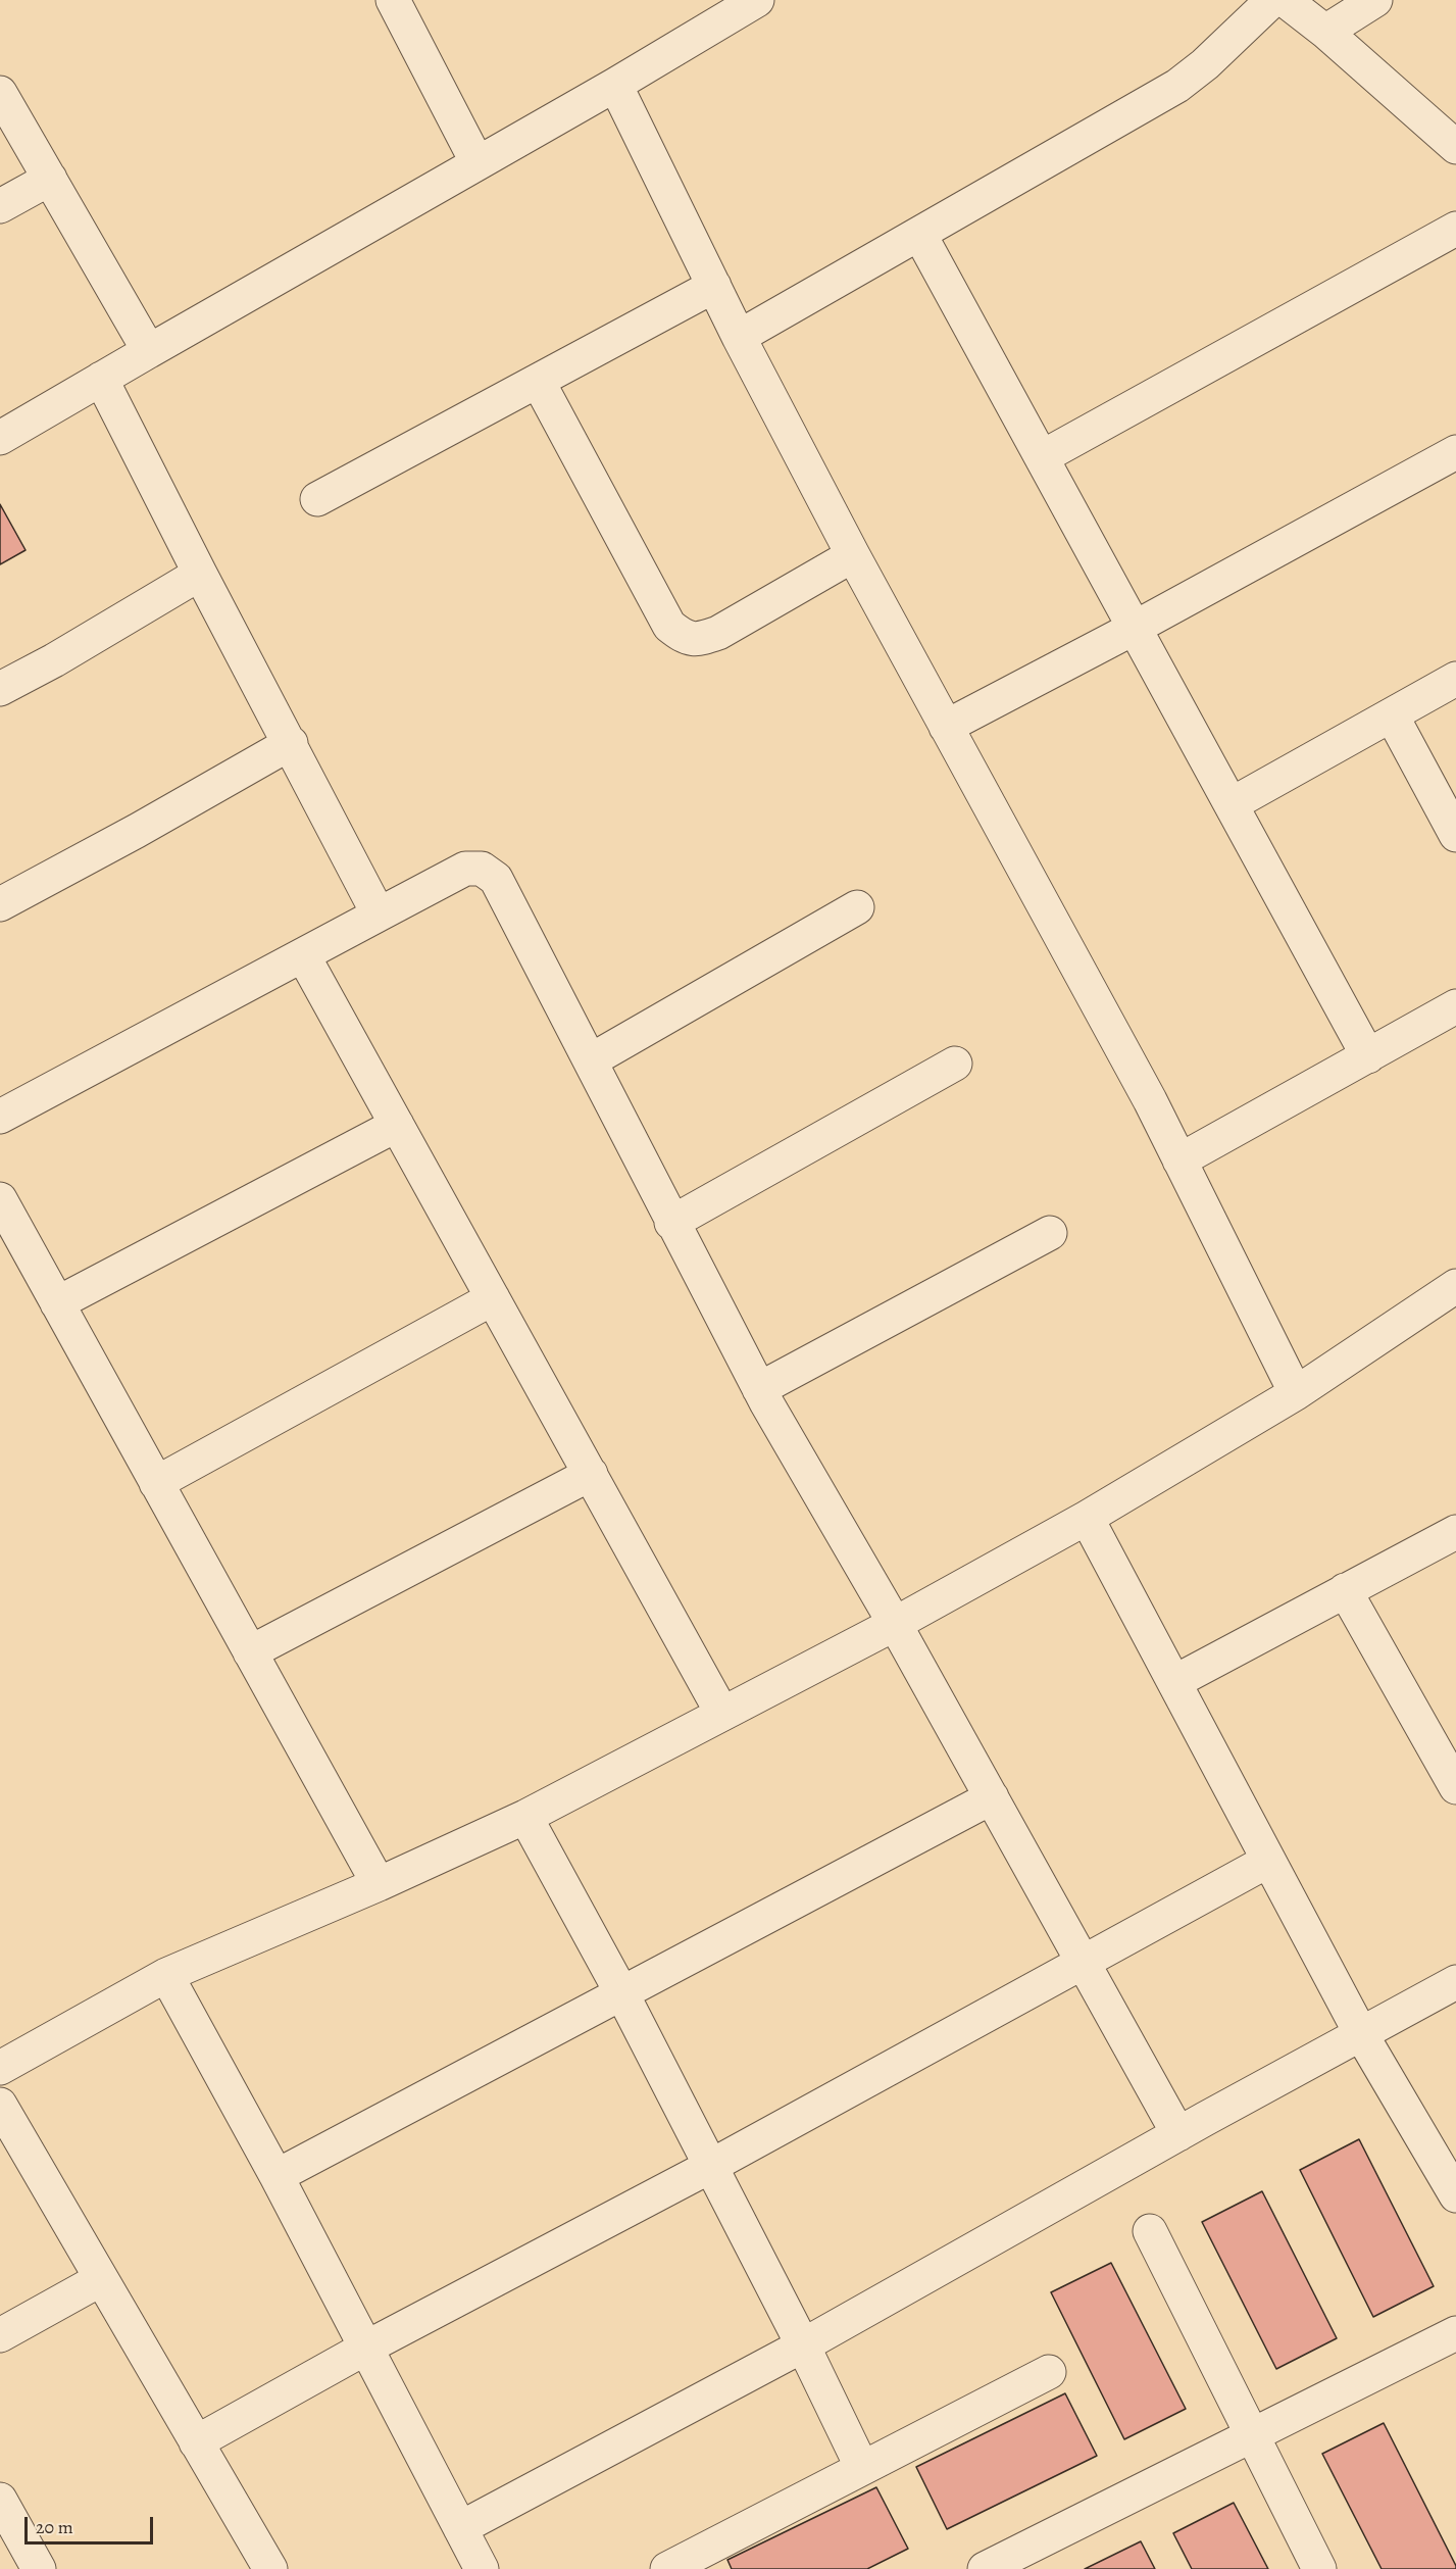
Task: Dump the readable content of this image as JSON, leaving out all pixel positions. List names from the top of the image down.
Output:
{
  "scale_bar": "20 m"
}
